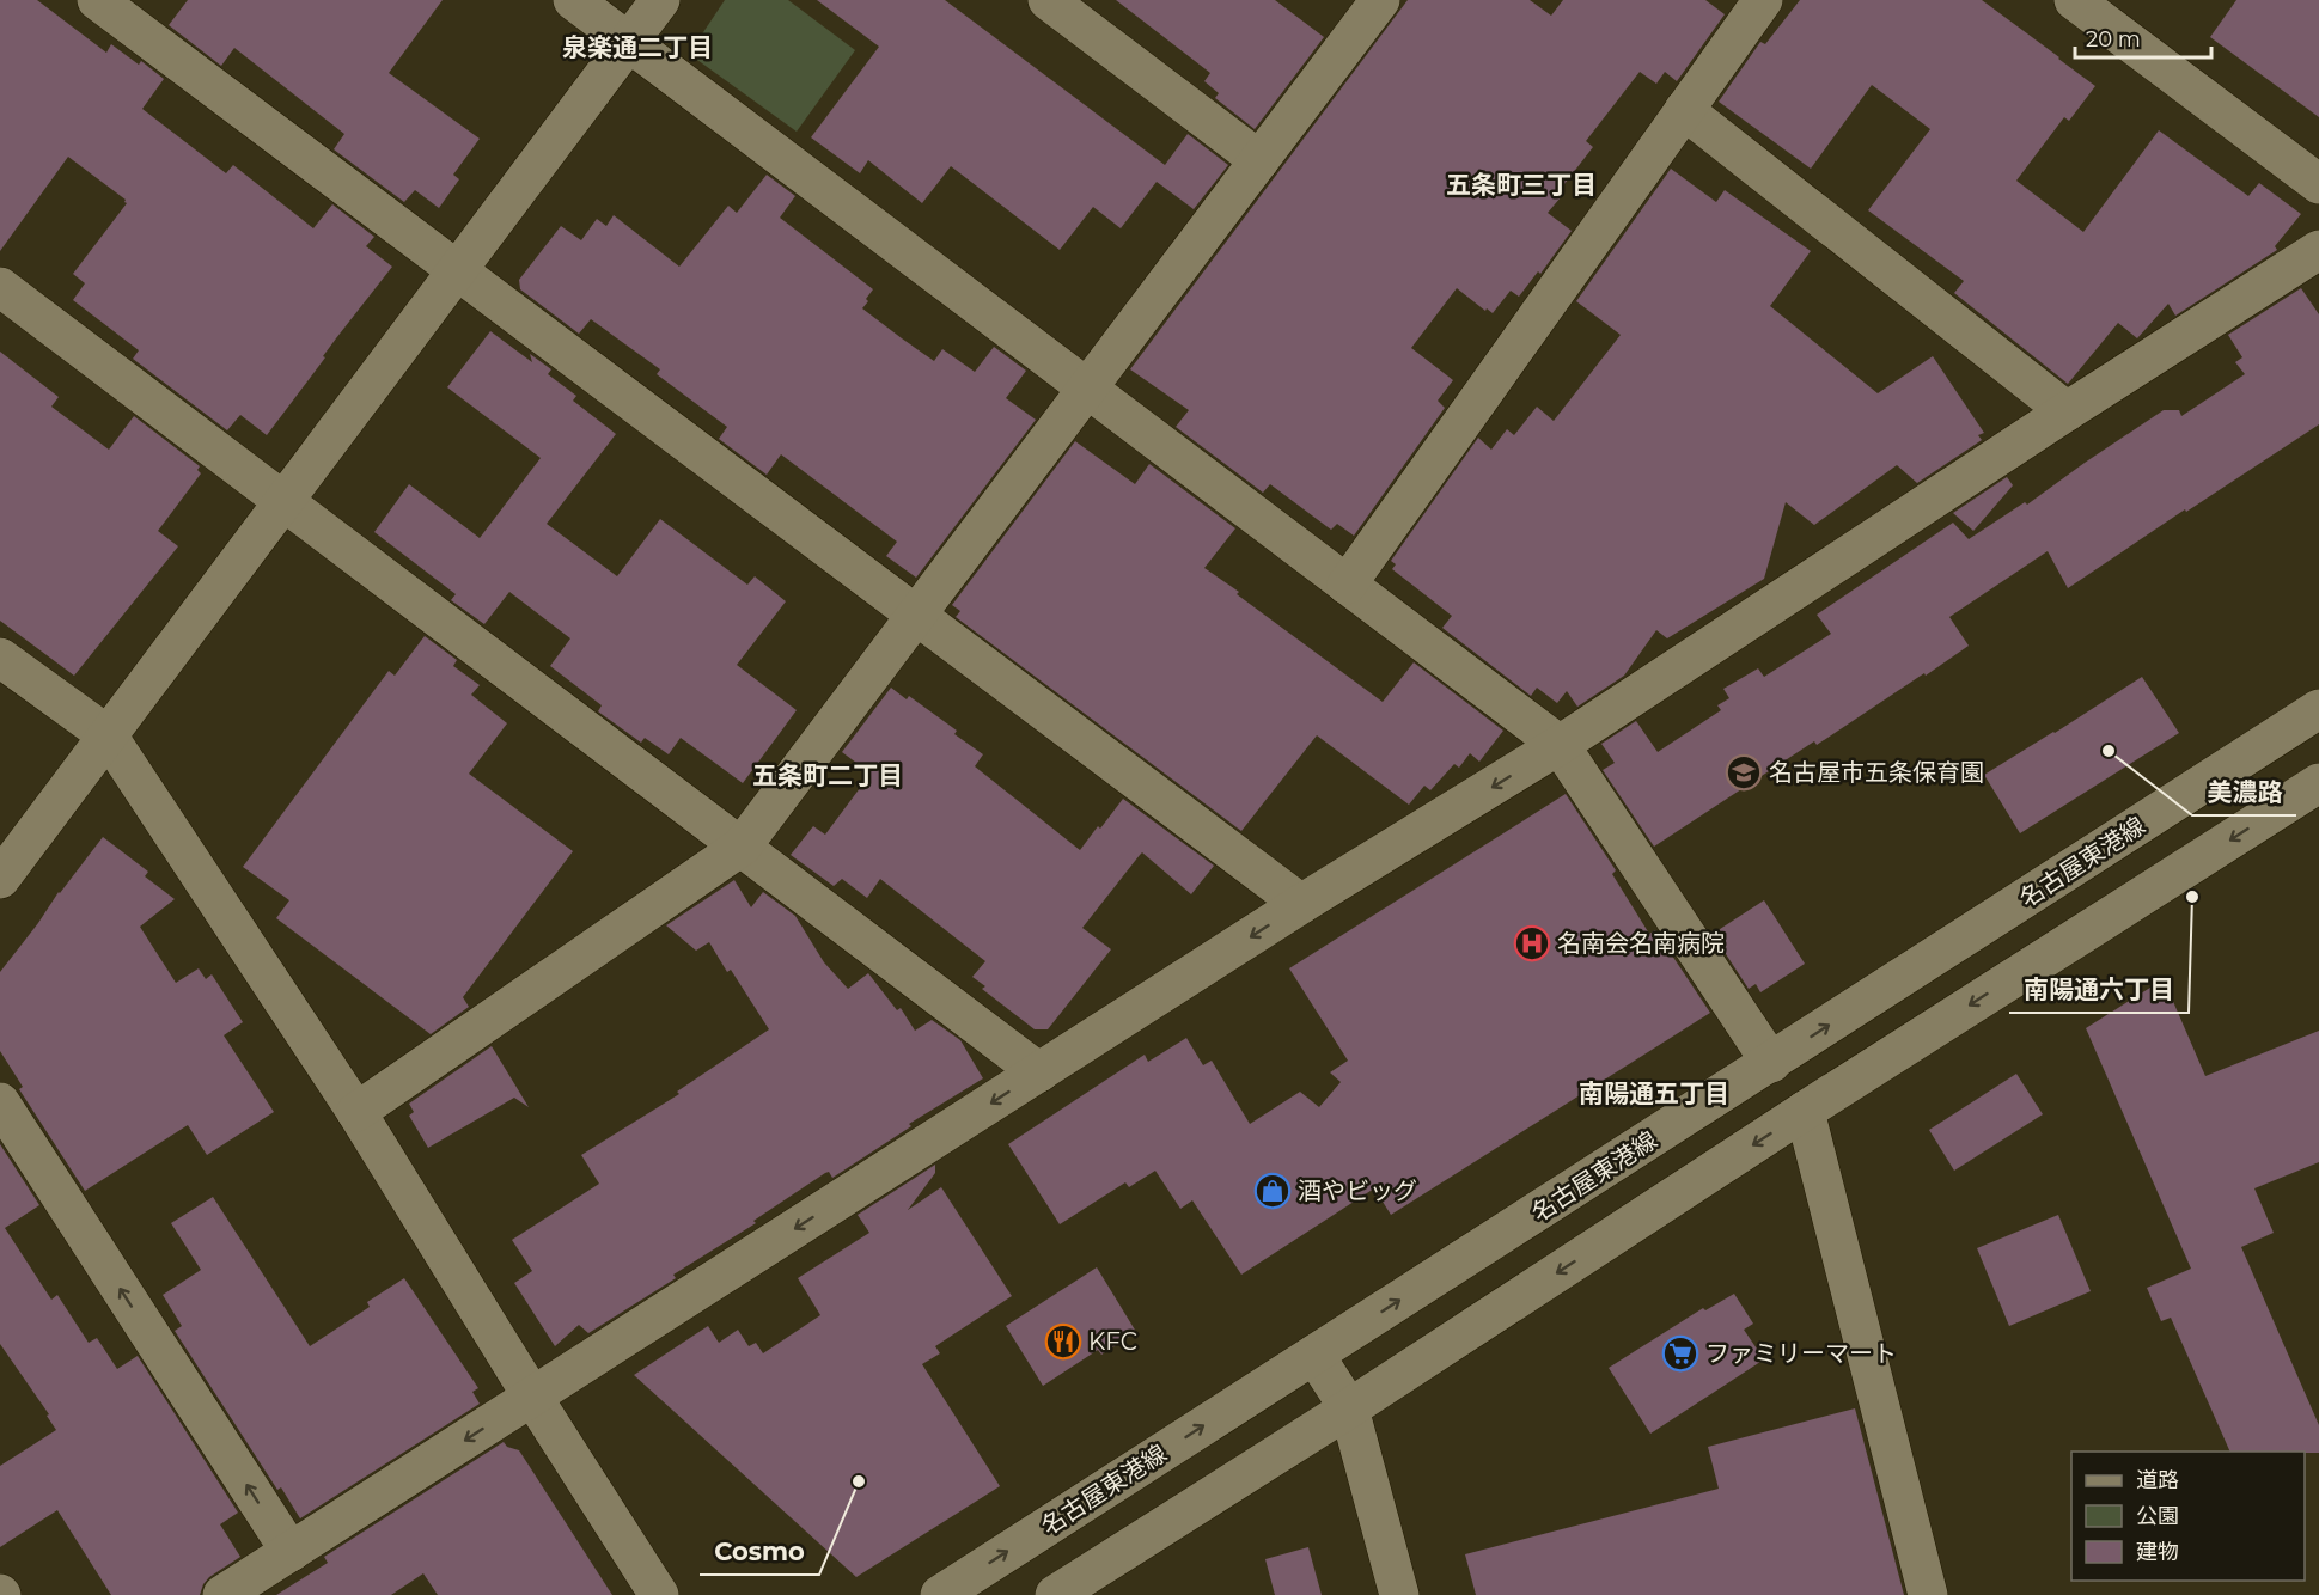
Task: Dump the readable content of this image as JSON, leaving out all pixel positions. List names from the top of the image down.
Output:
{
  "streets": {
    "street": ["名古屋東港線"]
  },
  "districts": [
    "泉楽通二丁目",
    "五条町三丁目",
    "五条町二丁目",
    "南陽通五丁目"
  ],
  "places": {
    "other": ["美濃路", "南陽通六丁目", "Cosmo"],
    "school or university": ["名古屋市五条保育園"],
    "hospital": ["名南会名南病院"],
    "shop": ["酒やビッグ"],
    "restaurant": ["KFC"],
    "supermarket": ["ファミリーマート"]
  },
  "legend": ["道路", "公園", "建物"],
  "scale_bar": "20 m"
}
